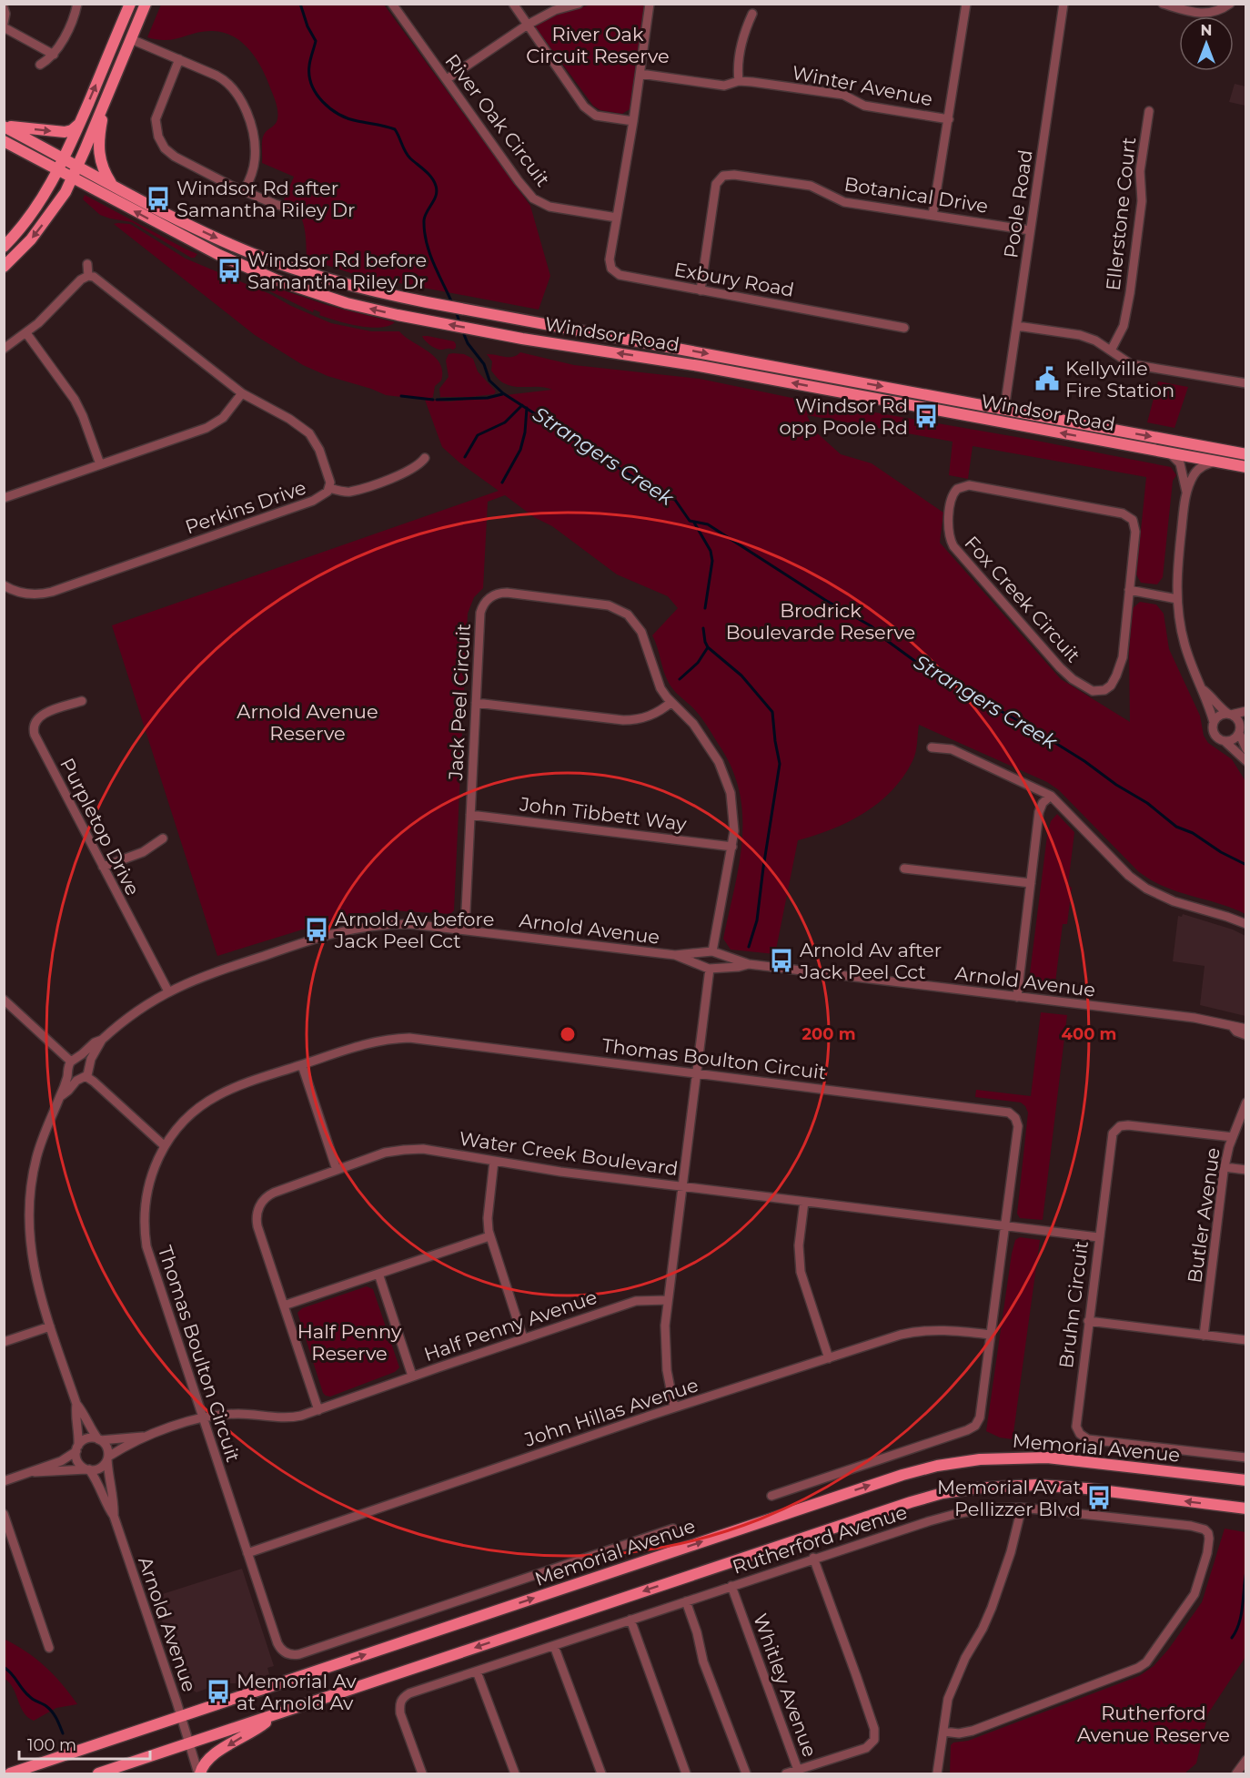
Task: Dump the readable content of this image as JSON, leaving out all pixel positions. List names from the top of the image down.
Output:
{
  "streets": {
    "main road": ["Windsor Road", "Memorial Avenue"],
    "street": [
      "Winter Avenue",
      "River Oak Circuit",
      "Botanical Drive",
      "Poole Road",
      "Ellerstone Court",
      "Exbury Road",
      "Perkins Drive",
      "Fox Creek Circuit",
      "Jack Peel Circuit",
      "John Tibbett Way",
      "Purpletop Drive",
      "Arnold Avenue",
      "Thomas Boulton Circuit",
      "Water Creek Boulevard",
      "Butler Avenue",
      "Bruhn Circuit",
      "Half Penny Avenue",
      "John Hillas Avenue",
      "Rutherford Avenue",
      "Whitley Avenue"
    ]
  },
  "crossings": [
    ["River Oak Circuit", "Exbury Road"],
    ["Botanical Drive", "Poole Road"],
    ["Botanical Drive", "Exbury Road"],
    ["Poole Road", "Windsor Road"],
    ["Jack Peel Circuit", "John Tibbett Way"],
    ["Jack Peel Circuit", "Arnold Avenue"],
    ["Purpletop Drive", "Arnold Avenue"],
    ["Arnold Avenue", "Half Penny Avenue"],
    ["Arnold Avenue", "Memorial Avenue"],
    ["Thomas Boulton Circuit", "Water Creek Boulevard"],
    ["Thomas Boulton Circuit", "Half Penny Avenue"],
    ["Thomas Boulton Circuit", "John Hillas Avenue"],
    ["Water Creek Boulevard", "Bruhn Circuit"],
    ["Water Creek Boulevard", "Half Penny Avenue"],
    ["Butler Avenue", "Bruhn Circuit"],
    ["Rutherford Avenue", "Whitley Avenue"]
  ],
  "water": ["Strangers Creek"],
  "parks": [
    "River Oak Circuit Reserve",
    "Brodrick Boulevarde Reserve",
    "Arnold Avenue Reserve",
    "Half Penny Reserve",
    "Rutherford Avenue Reserve"
  ],
  "places": {
    "bus stop": [
      "Windsor Rd after Samantha Riley Dr",
      "Windsor Rd before Samantha Riley Dr",
      "Windsor Rd opp Poole Rd",
      "Arnold Av before Jack Peel Cct",
      "Arnold Av after Jack Peel Cct",
      "Memorial Av at Pellizzer Blvd",
      "Memorial Av at Arnold Av"
    ],
    "public building": ["Kellyville Fire Station"]
  },
  "scale_bar": "100 m",
  "north": "top",
  "rings": ["200 m", "400 m"]
}
